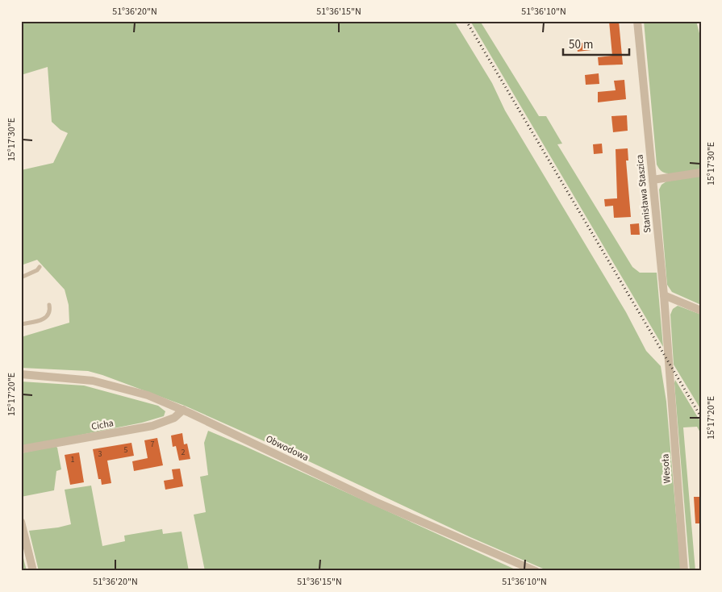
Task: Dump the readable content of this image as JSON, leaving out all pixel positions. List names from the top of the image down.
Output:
{
  "streets": {
    "street": [
      "Stanisława Staszica",
      "Cicha",
      "Obwodowa",
      "Wesoła"
    ]
  },
  "crossings": [
    ["Stanisława Staszica", "Wesoła"],
    ["Cicha", "Obwodowa"]
  ],
  "house_numbers": [
    "7",
    "5",
    "2",
    "3",
    "1"
  ],
  "scale_bar": "50 m",
  "coordinates": [
    "51°36'20\"N",
    "51°36'15\"N",
    "51°36'10\"N",
    "15°17'30\"E",
    "15°17'20\"E"
  ]
}
